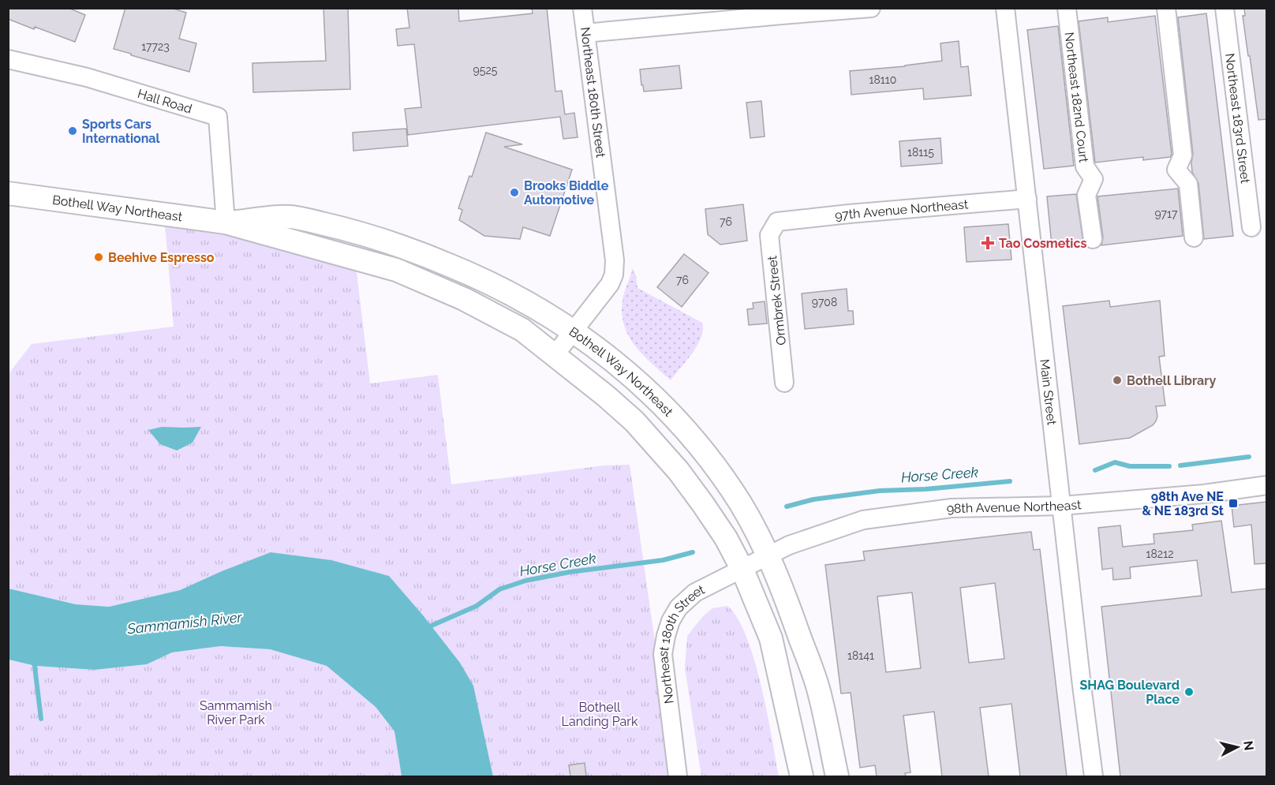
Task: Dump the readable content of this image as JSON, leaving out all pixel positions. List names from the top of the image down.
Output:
{
  "streets": {
    "main road": ["Bothell Way Northeast"],
    "street": [
      "Northeast 180th Street",
      "Northeast 182nd Court",
      "Hall Road",
      "Northeast 183rd Street",
      "97th Avenue Northeast",
      "Ormbrek Street",
      "Main Street",
      "98th Avenue Northeast"
    ]
  },
  "crossings": [
    ["Northeast 180th Street", "Bothell Way Northeast"],
    ["Northeast 180th Street", "98th Avenue Northeast"],
    ["Hall Road", "Bothell Way Northeast"],
    ["Bothell Way Northeast", "98th Avenue Northeast"],
    ["97th Avenue Northeast", "Ormbrek Street"],
    ["97th Avenue Northeast", "Main Street"],
    ["Main Street", "98th Avenue Northeast"]
  ],
  "water": ["Horse Creek", "Sammamish River"],
  "parks": ["Sammamish River Park", "Bothell Landing Park"],
  "places": {
    "other": [
      "Sports Cars International",
      "Brooks Biddle Automotive",
      "Beehive Espresso",
      "Bothell Library",
      "SHAG Boulevard Place"
    ],
    "health": ["Tao Cosmetics"],
    "transit": ["98th Ave NE & NE 183rd St"]
  },
  "house_numbers": [
    "17723",
    "9525",
    "18110",
    "18115",
    "9717",
    "76",
    "76",
    "9708",
    "18212",
    "18141"
  ],
  "north": "right"
}
